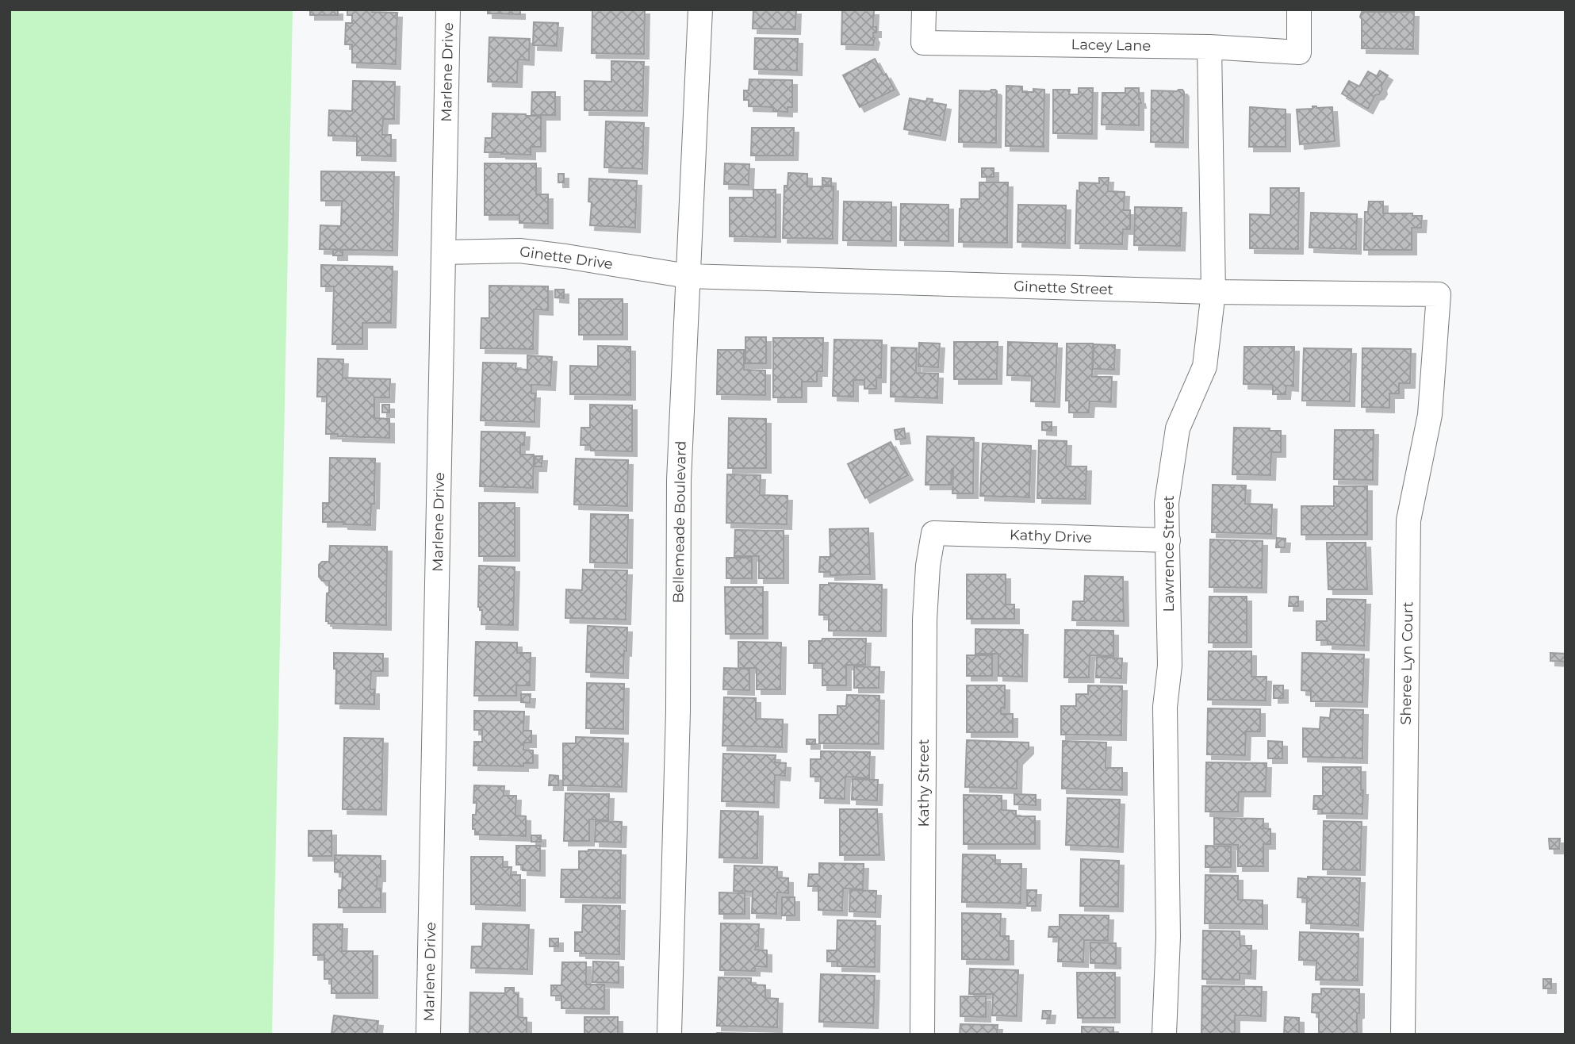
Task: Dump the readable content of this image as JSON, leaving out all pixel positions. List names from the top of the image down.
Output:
{
  "streets": {
    "street": [
      "Lacey Lane",
      "Marlene Drive",
      "Ginette Drive",
      "Ginette Street",
      "Bellemeade Boulevard",
      "Kathy Drive",
      "Lawrence Street",
      "Sheree Lyn Court",
      "Kathy Street"
    ]
  },
  "crossings": [
    ["Lacey Lane", "Lawrence Street"],
    ["Marlene Drive", "Ginette Drive"],
    ["Ginette Drive", "Ginette Street"],
    ["Ginette Drive", "Bellemeade Boulevard"],
    ["Ginette Street", "Bellemeade Boulevard"],
    ["Ginette Street", "Lawrence Street"],
    ["Ginette Street", "Sheree Lyn Court"],
    ["Kathy Drive", "Lawrence Street"],
    ["Kathy Drive", "Kathy Street"]
  ]
}
